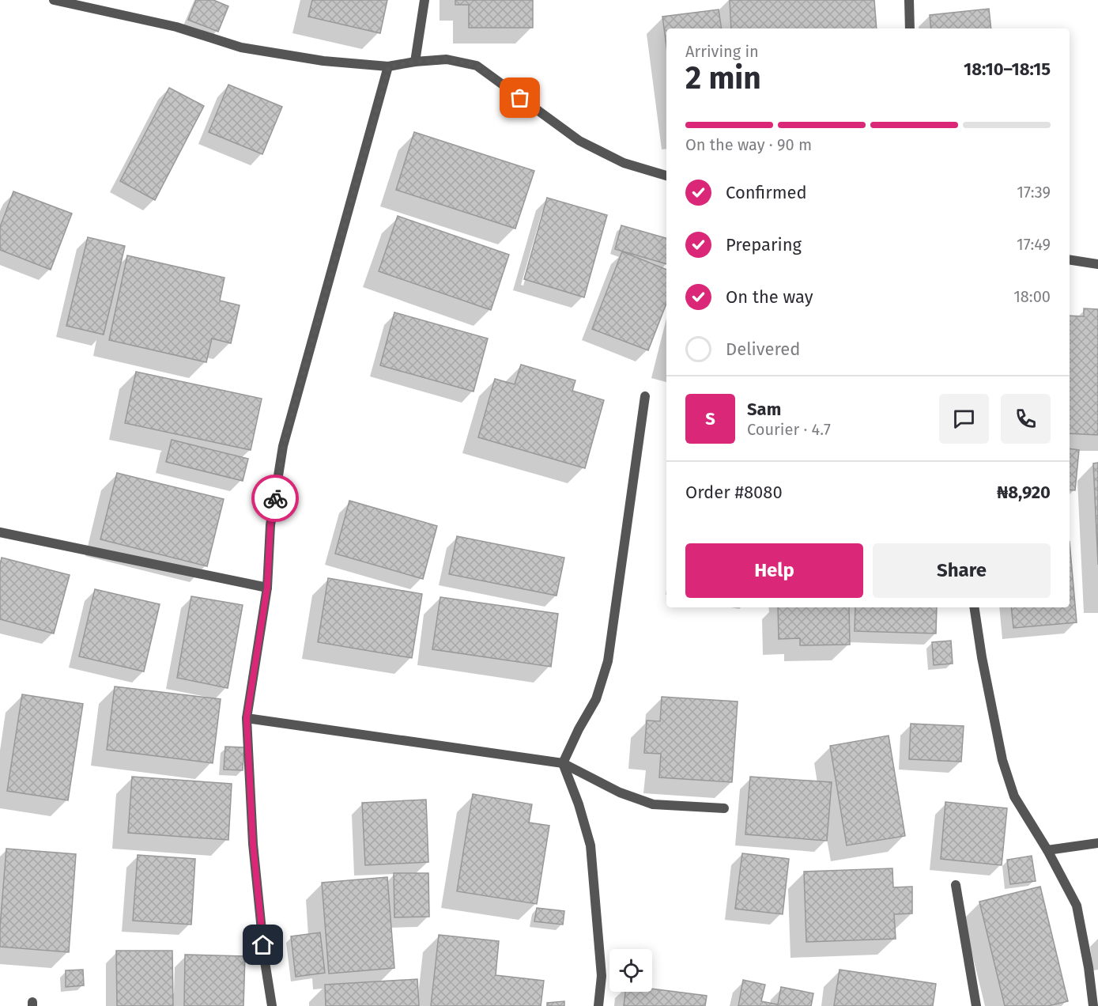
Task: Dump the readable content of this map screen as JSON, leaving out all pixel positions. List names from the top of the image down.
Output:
{
  "page": {
    "heading": ["2 min", "Arriving in", "18:10–18:15"],
    "panel": [
      "Sam",
      "Courier · 4.7",
      "Order #8080",
      "₦8,920"
    ],
    "bar": "On the way · 90 m",
    "list": [
      ["Confirmed", "17:39"],
      ["Preparing", "17:49"],
      ["On the way", "18:00"],
      "Delivered"
    ],
    "round": "S",
    "buttons": ["Help", "Share"]
  }
}
